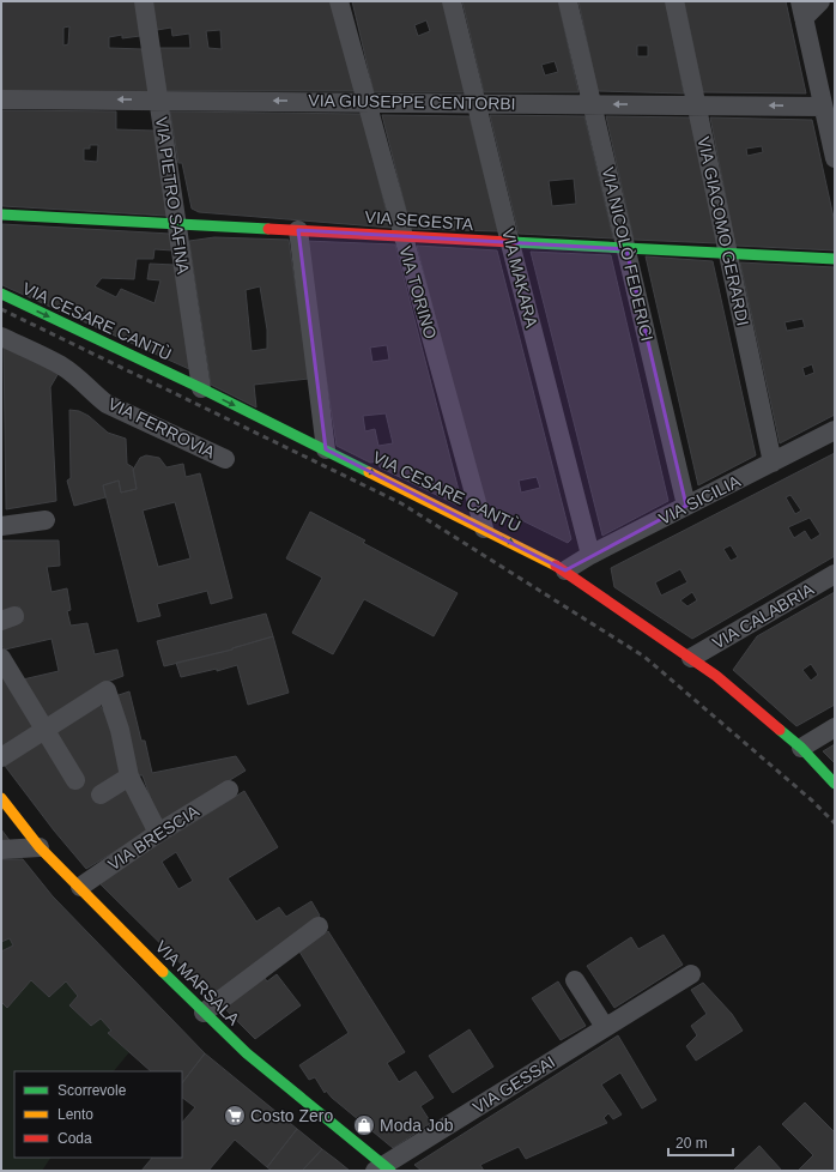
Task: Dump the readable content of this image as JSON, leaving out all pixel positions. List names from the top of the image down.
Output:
{
  "streets": {
    "street": [
      "VIA GIUSEPPE CENTORBI",
      "VIA PIETRO SAFINA",
      "VIA SEGESTA",
      "VIA GIACOMO GERARDI",
      "VIA NICOLÒ FEDERICI",
      "VIA MAKARA",
      "VIA TORINO",
      "VIA CESARE CANTÙ",
      "VIA FERROVIA",
      "VIA SICILIA",
      "VIA CALABRIA",
      "VIA BRESCIA",
      "VIA MARSALA",
      "VIA GESSAI"
    ]
  },
  "crossings": [
    ["VIA GIUSEPPE CENTORBI", "VIA PIETRO SAFINA"],
    ["VIA GIUSEPPE CENTORBI", "VIA GIACOMO GERARDI"],
    ["VIA GIUSEPPE CENTORBI", "VIA NICOLÒ FEDERICI"],
    ["VIA GIUSEPPE CENTORBI", "VIA MAKARA"],
    ["VIA GIUSEPPE CENTORBI", "VIA TORINO"],
    ["VIA PIETRO SAFINA", "VIA SEGESTA"],
    ["VIA PIETRO SAFINA", "VIA CESARE CANTÙ"],
    ["VIA SEGESTA", "VIA GIACOMO GERARDI"],
    ["VIA SEGESTA", "VIA NICOLÒ FEDERICI"],
    ["VIA SEGESTA", "VIA MAKARA"],
    ["VIA SEGESTA", "VIA TORINO"],
    ["VIA GIACOMO GERARDI", "VIA SICILIA"],
    ["VIA NICOLÒ FEDERICI", "VIA SICILIA"],
    ["VIA MAKARA", "VIA SICILIA"],
    ["VIA TORINO", "VIA CESARE CANTÙ"],
    ["VIA CESARE CANTÙ", "VIA SICILIA"],
    ["VIA CESARE CANTÙ", "VIA CALABRIA"],
    ["VIA BRESCIA", "VIA MARSALA"],
    ["VIA MARSALA", "VIA GESSAI"]
  ],
  "one_way": ["VIA GIUSEPPE CENTORBI", "VIA CESARE CANTÙ"],
  "places": {
    "supermarket": ["Costo Zero"],
    "shop": ["Moda Job"]
  },
  "legend": ["Scorrevole", "Lento", "Coda"],
  "scale_bar": "20 m"
}
